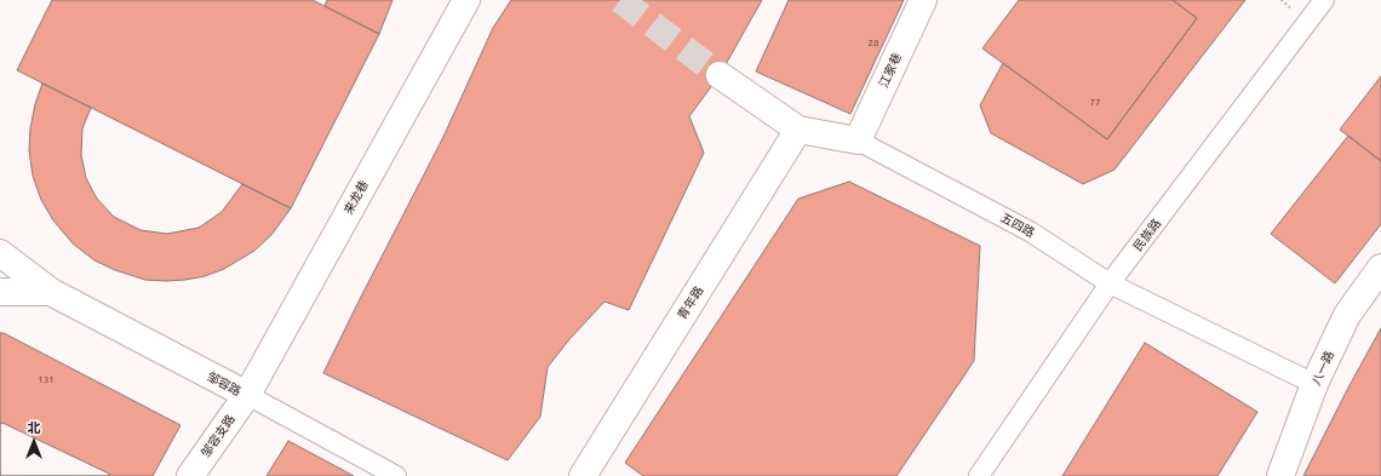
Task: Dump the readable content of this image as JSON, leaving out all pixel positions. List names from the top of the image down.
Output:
{
  "streets": {
    "street": [
      "江家巷",
      "来龙巷",
      "五四路",
      "民族路",
      "青年路",
      "八一路",
      "邹容路",
      "邹容支路"
    ]
  },
  "crossings": [
    ["江家巷", "五四路"],
    ["来龙巷", "邹容路"],
    ["来龙巷", "邹容支路"],
    ["五四路", "民族路"],
    ["五四路", "青年路"],
    ["五四路", "八一路"],
    ["邹容路", "邹容支路"]
  ],
  "house_numbers": ["28", "77", "131"],
  "north": "top"
}
